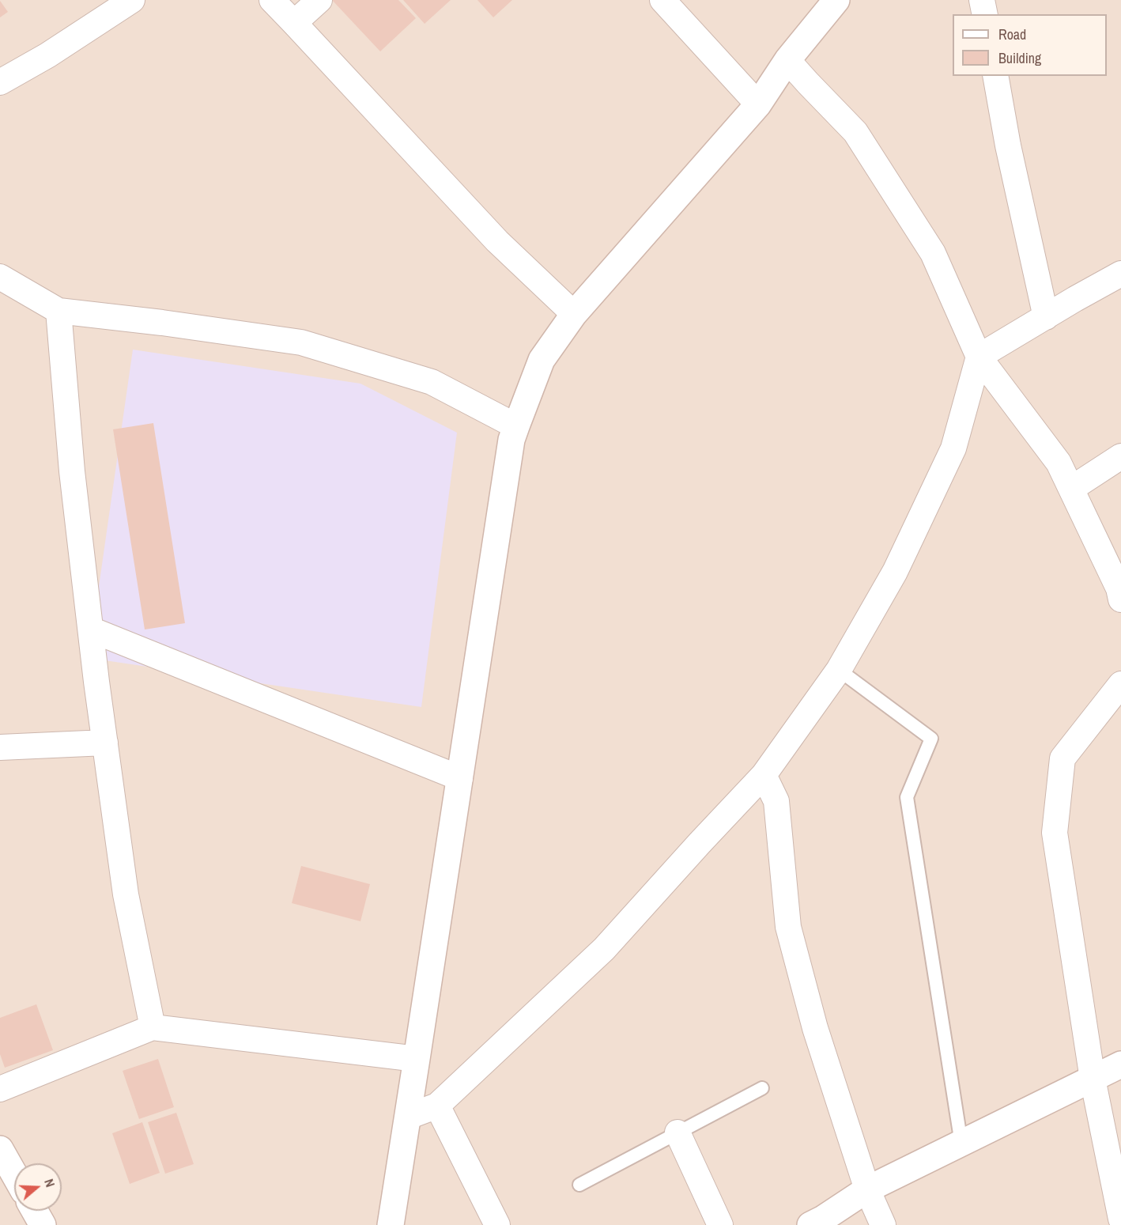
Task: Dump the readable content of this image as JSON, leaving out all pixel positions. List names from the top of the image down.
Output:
{
  "legend": ["Road", "Building"],
  "north": "right"
}
